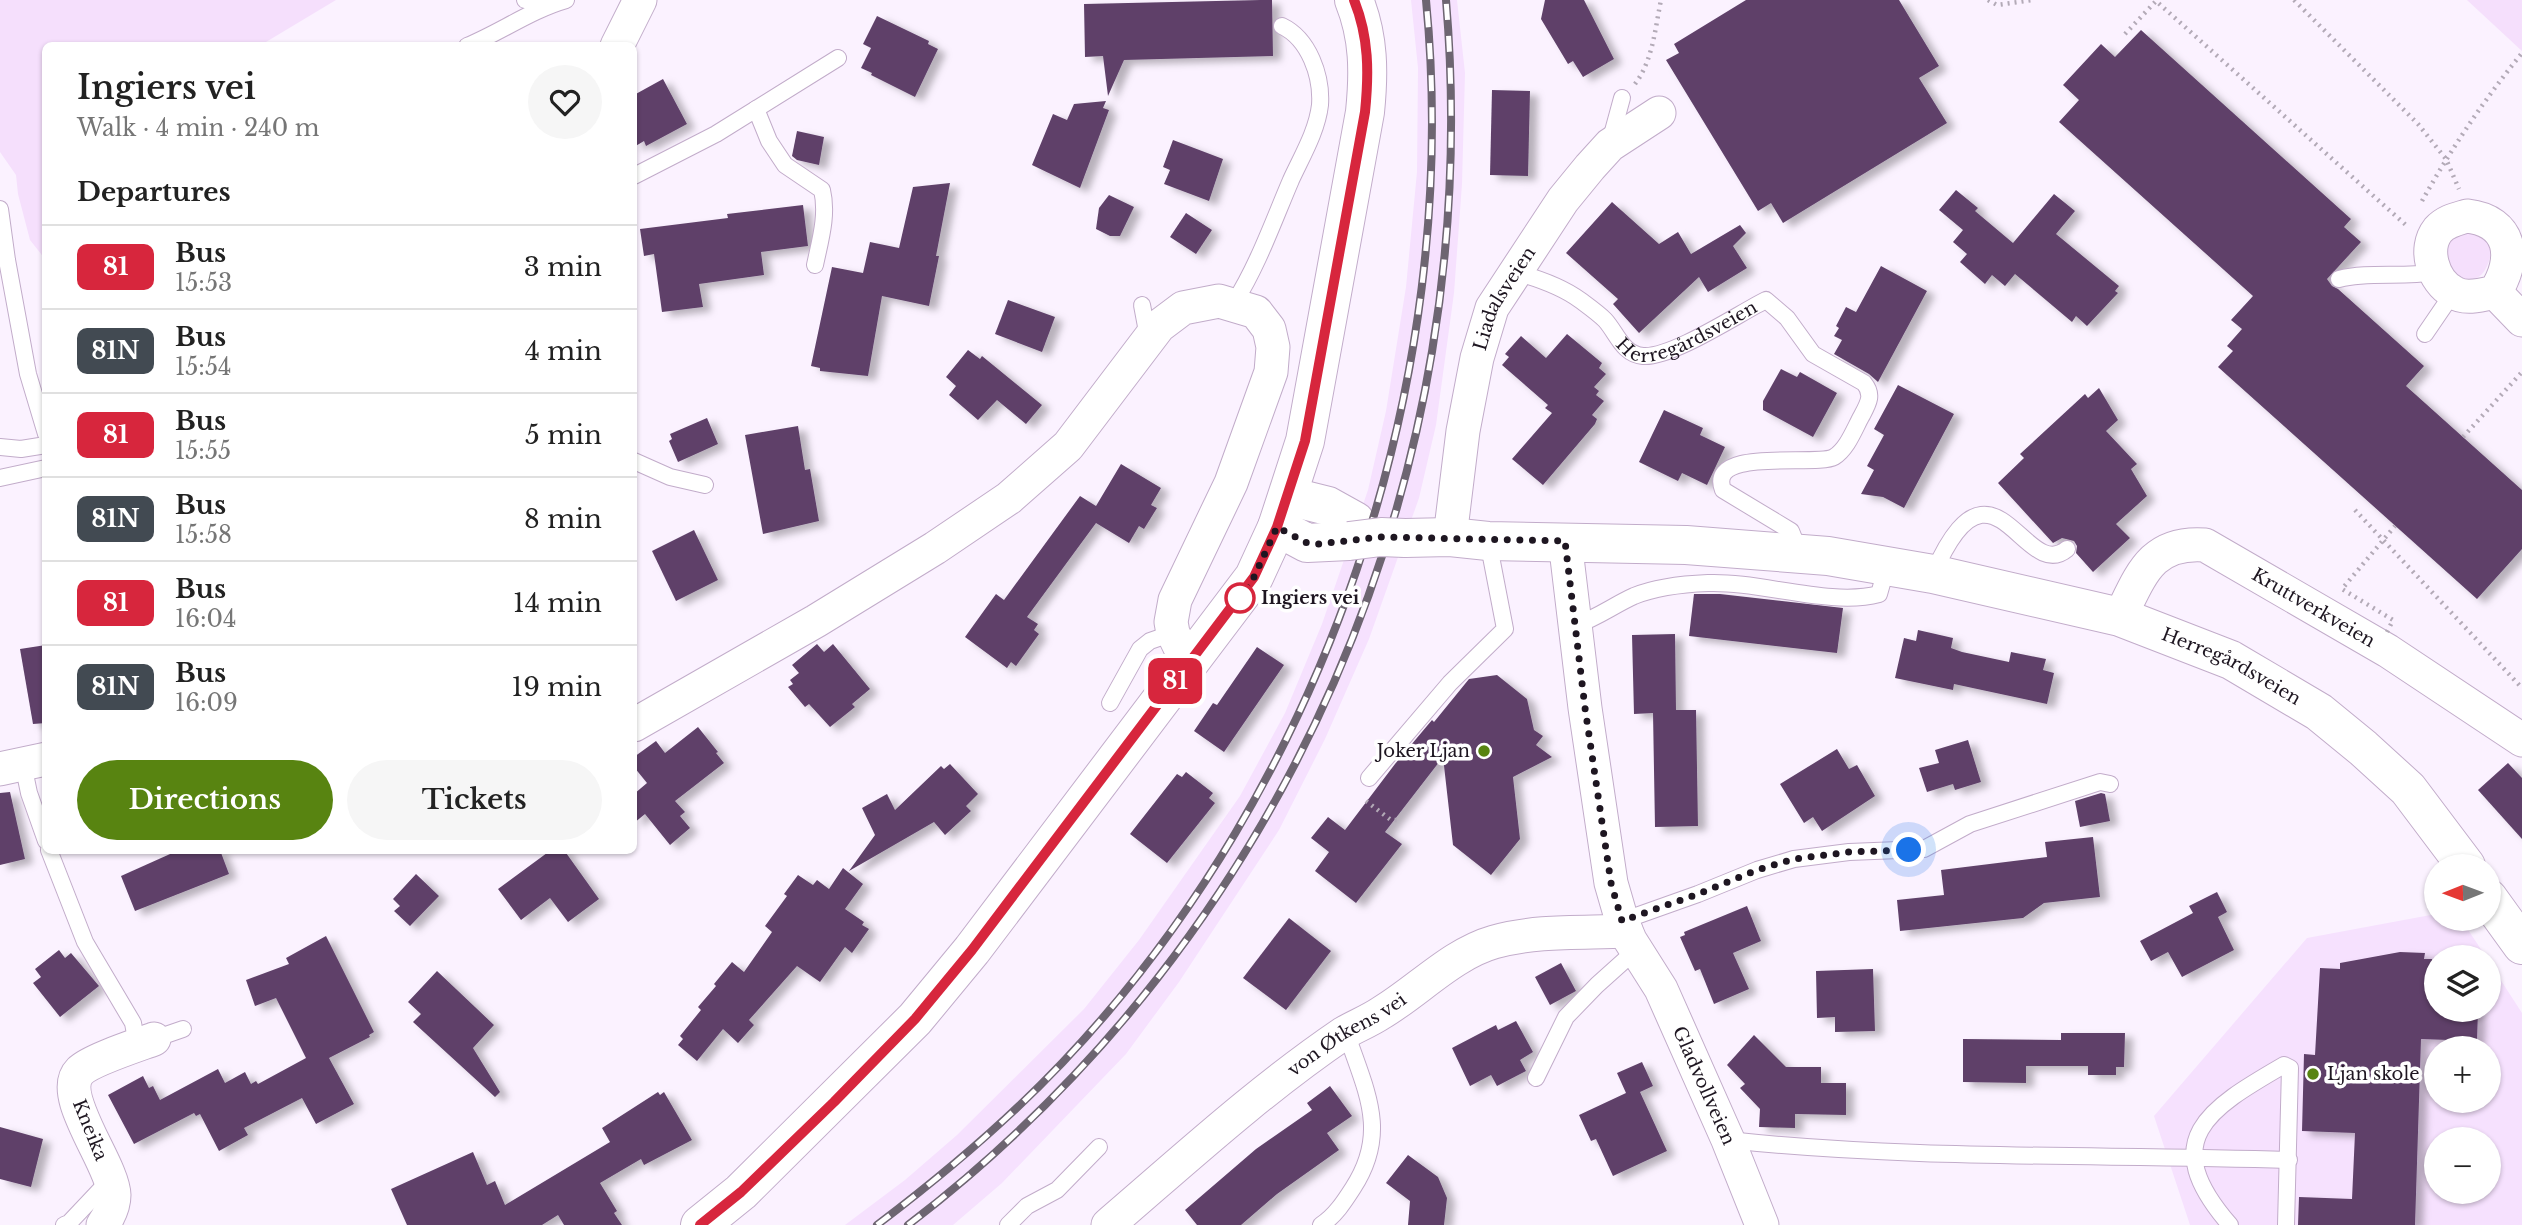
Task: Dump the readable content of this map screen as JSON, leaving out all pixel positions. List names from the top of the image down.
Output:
{
  "streets": {
    "street": [
      "Liadalsveien",
      "Herregårdsveien",
      "Kruttverkveien",
      "von Øtkens vei",
      "Gladvollveien",
      "Kneika"
    ]
  },
  "crossings": [
    ["Liadalsveien", "Herregårdsveien"],
    ["Herregårdsveien", "Kruttverkveien"],
    ["Herregårdsveien", "Gladvollveien"],
    ["von Øtkens vei", "Gladvollveien"]
  ],
  "places": ["Ingiers vei", "Joker Ljan", "Ljan skole"],
  "lines": ["bus line 81"],
  "north": "left",
  "page": {
    "on_map": "81",
    "heading": [
      ["Ingiers vei", "Walk · 4 min · 240 m"],
      "Departures"
    ],
    "list": [
      {
        "mark": "81",
        "name": "Bus",
        "note": "15:53",
        "value": "3 min"
      },
      {
        "mark": "81N",
        "name": "Bus",
        "note": "15:54",
        "value": "4 min"
      },
      {
        "mark": "81",
        "name": "Bus",
        "note": "15:55",
        "value": "5 min"
      },
      {
        "mark": "81N",
        "name": "Bus",
        "note": "15:58",
        "value": "8 min"
      },
      {
        "mark": "81",
        "name": "Bus",
        "note": "16:04",
        "value": "14 min"
      },
      {
        "mark": "81N",
        "name": "Bus",
        "note": "16:09",
        "value": "19 min"
      }
    ],
    "buttons": ["Directions", "Tickets"],
    "map_buttons": ["+", "−"]
  }
}
